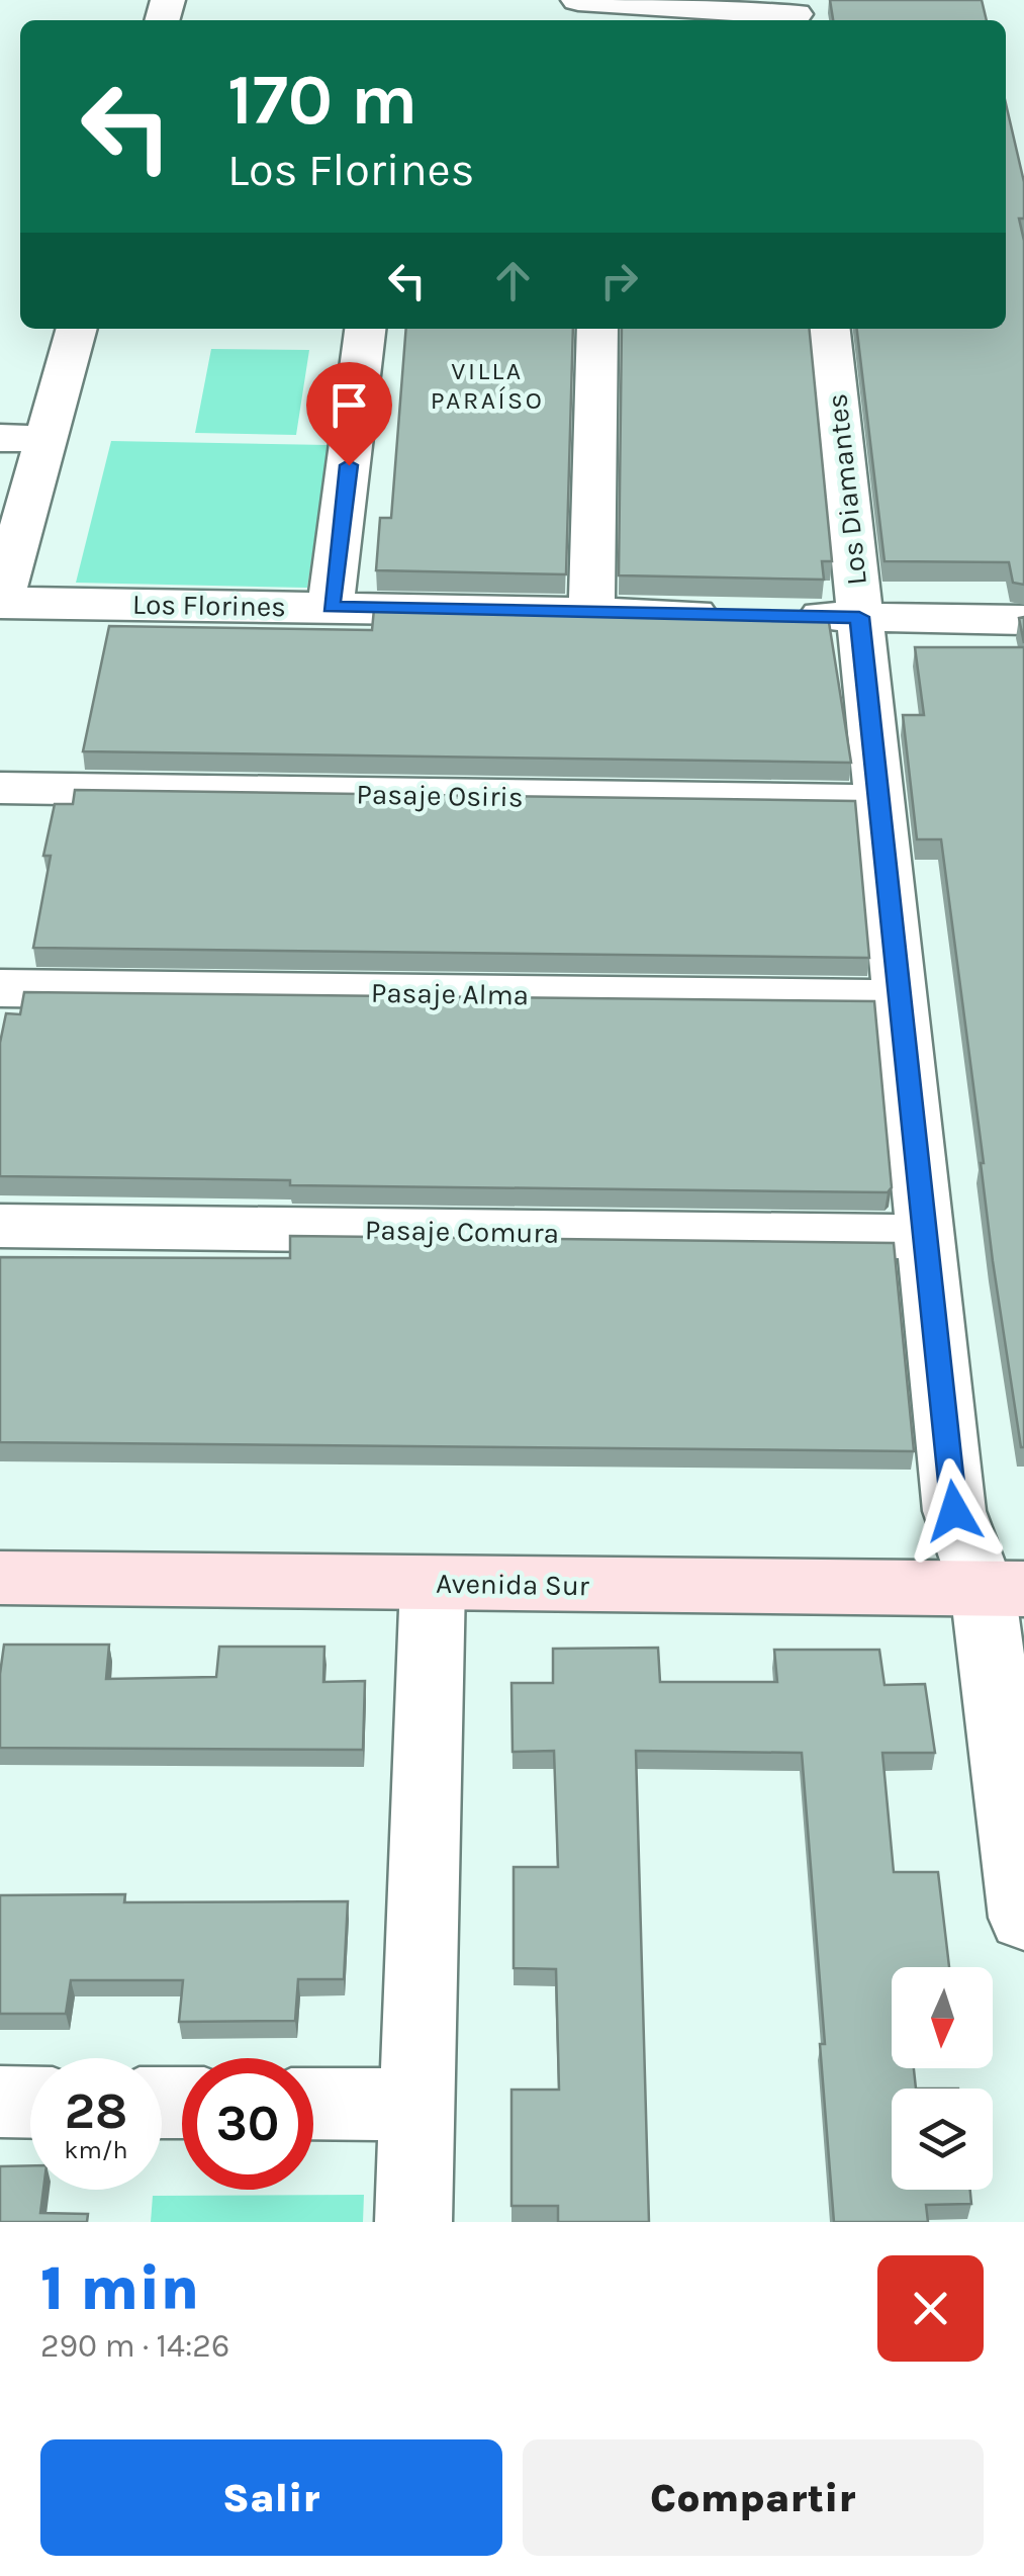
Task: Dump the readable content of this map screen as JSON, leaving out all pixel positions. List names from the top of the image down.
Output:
{
  "streets": {
    "street": [
      "Los Diamantes",
      "Los Florines",
      "Pasaje Osiris",
      "Pasaje Alma",
      "Pasaje Comura",
      "Avenida Sur"
    ]
  },
  "crossings": [
    ["Los Diamantes", "Los Florines"],
    ["Los Diamantes", "Pasaje Osiris"],
    ["Los Diamantes", "Pasaje Alma"],
    ["Los Diamantes", "Pasaje Comura"],
    ["Los Diamantes", "Avenida Sur"]
  ],
  "districts": ["VILLA PARAÍSO"],
  "north": "bottom",
  "page": {
    "turn": ["170 m", "Los Florines"],
    "speed": "28 km/h",
    "limit": "30",
    "heading": ["1 min", "290 m · 14:26"],
    "buttons": ["Salir", "Compartir"]
  }
}
